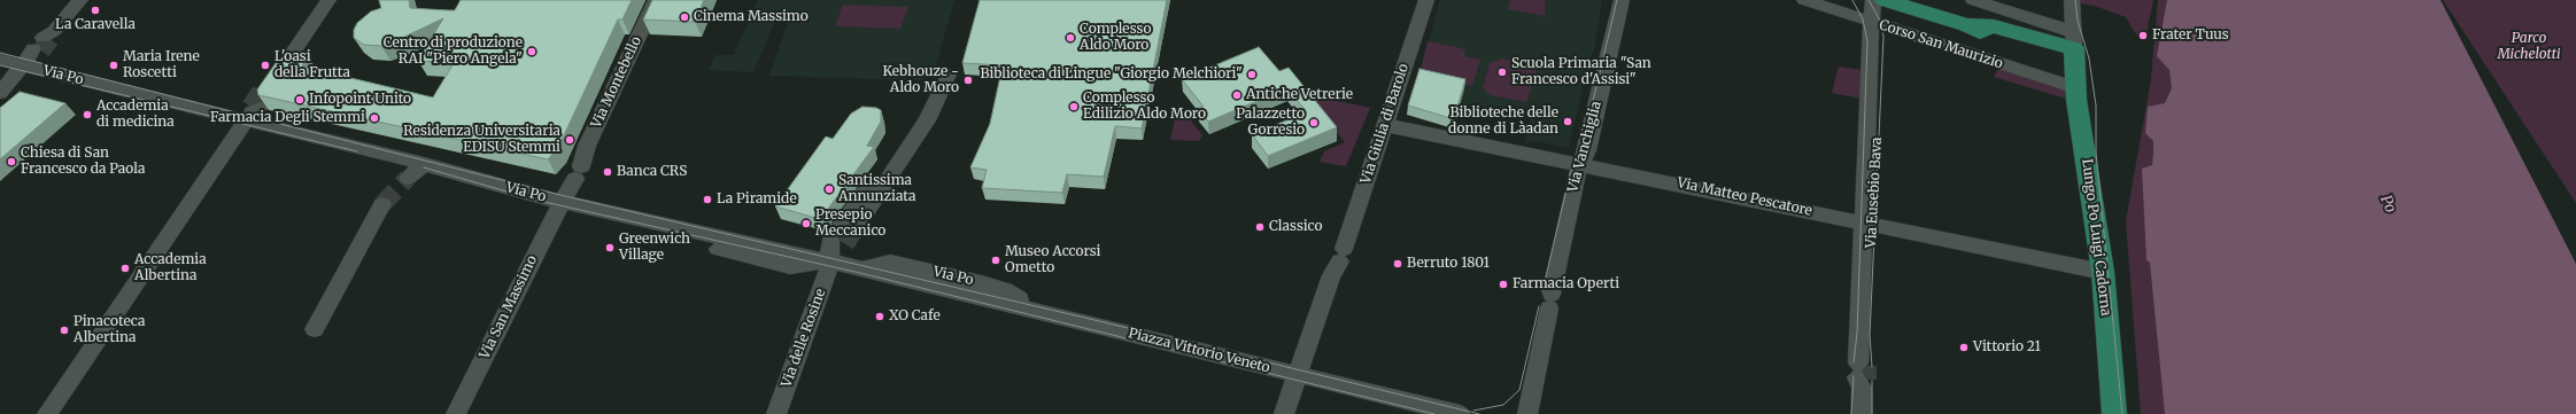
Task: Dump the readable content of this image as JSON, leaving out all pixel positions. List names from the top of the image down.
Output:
{
  "streets": {
    "main road": ["Corso San Maurizio", "Lungo Po Luigi Cadorna"],
    "street": [
      "Via Po",
      "Via Montebello",
      "Via Giulia di Barolo",
      "Via Vanchiglia",
      "Via Eusebio Bava",
      "Via Matteo Pescatore",
      "Via San Massimo",
      "Via delle Rosine",
      "Piazza Vittorio Veneto"
    ]
  },
  "crossings": [
    ["Corso San Maurizio", "Via Eusebio Bava"],
    ["Corso San Maurizio", "Lungo Po Luigi Cadorna"],
    ["Via Po", "Via Montebello"],
    ["Via Po", "Via San Massimo"],
    ["Via Po", "Via delle Rosine"],
    ["Via Po", "Piazza Vittorio Veneto"],
    ["Via Montebello", "Via San Massimo"],
    ["Via Giulia di Barolo", "Via Matteo Pescatore"],
    ["Via Giulia di Barolo", "Piazza Vittorio Veneto"],
    ["Via Vanchiglia", "Via Matteo Pescatore"],
    ["Via Eusebio Bava", "Via Matteo Pescatore"],
    ["Via Matteo Pescatore", "Lungo Po Luigi Cadorna"]
  ],
  "water": ["Po"],
  "parks": ["Parco Michelotti"],
  "places": [
    "La Caravella",
    "Cinema Massimo",
    "Frater Tuus",
    "Complesso Aldo Moro",
    "Centro di produzione RAI \"Piero Angela\"",
    "Maria Irene Roscetti",
    "L'oasi della Frutta",
    "Scuola Primaria \"San Francesco d'Assisi\"",
    "Biblioteca di Lingue \"Giorgio Melchiori\"",
    "Kebhouze - Aldo Moro",
    "Antiche Vetrerie",
    "Infopoint Unito",
    "Complesso Edilizio Aldo Moro",
    "Accademia di medicina",
    "Farmacia Degli Stemmi",
    "Biblioteche delle donne di Làadan",
    "Palazzetto Gorresio",
    "Residenza Universitaria EDISU Stemmi",
    "Chiesa di San Francesco da Paola",
    "Banca CRS",
    "Santissima Annunziata",
    "La Piramide",
    "Presepio Meccanico",
    "Classico",
    "Greenwich Village",
    "Museo Accorsi Ometto",
    "Berruto 1801",
    "Accademia Albertina",
    "Farmacia Operti",
    "XO Cafe",
    "Pinacoteca Albertina",
    "Vittorio 21"
  ]
}
